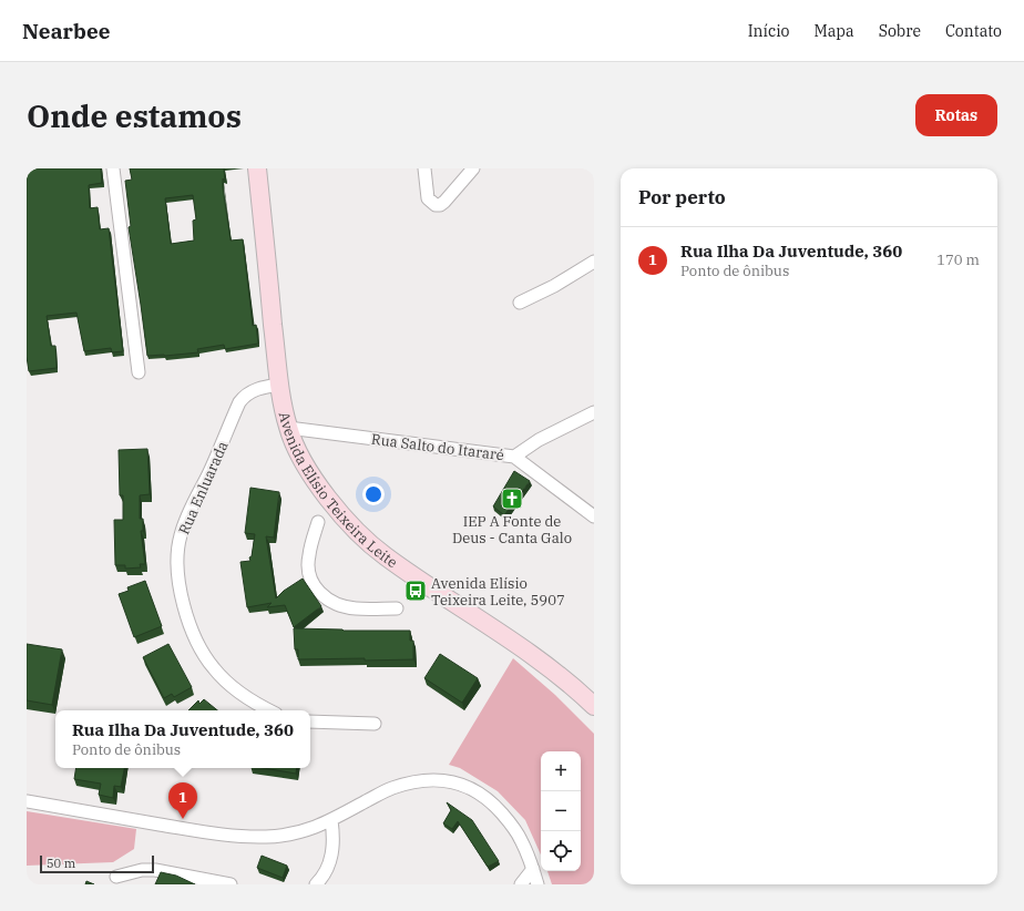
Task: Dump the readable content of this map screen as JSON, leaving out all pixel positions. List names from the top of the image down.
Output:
{
  "streets": {
    "main road": ["Avenida Elísio Teixeira Leite"],
    "street": ["Rua Salto do Itararé", "Rua Enluarada"]
  },
  "crossings": [
    ["Rua Salto do Itararé", "Avenida Elísio Teixeira Leite"],
    ["Avenida Elísio Teixeira Leite", "Rua Enluarada"]
  ],
  "places": {
    "church": ["IEP A Fonte de Deus - Canta Galo"],
    "bus stop": ["Avenida Elísio Teixeira Leite, 5907"]
  },
  "scale_bar": "50 m",
  "page": {
    "header": "Nearbee",
    "nav": [
      "Início",
      "Mapa",
      "Sobre",
      "Contato"
    ],
    "buttons": "Rotas",
    "title": "Onde estamos",
    "heading": "Por perto",
    "list": [
      {
        "mark": "1",
        "name": "Rua Ilha Da Juventude, 360",
        "note": "Ponto de ônibus",
        "value": "170 m"
      }
    ],
    "popup": ["Rua Ilha Da Juventude, 360", "Ponto de ônibus"],
    "map_buttons": ["+", "−"],
    "pins": "1",
    "scale": "50 m"
  }
}
